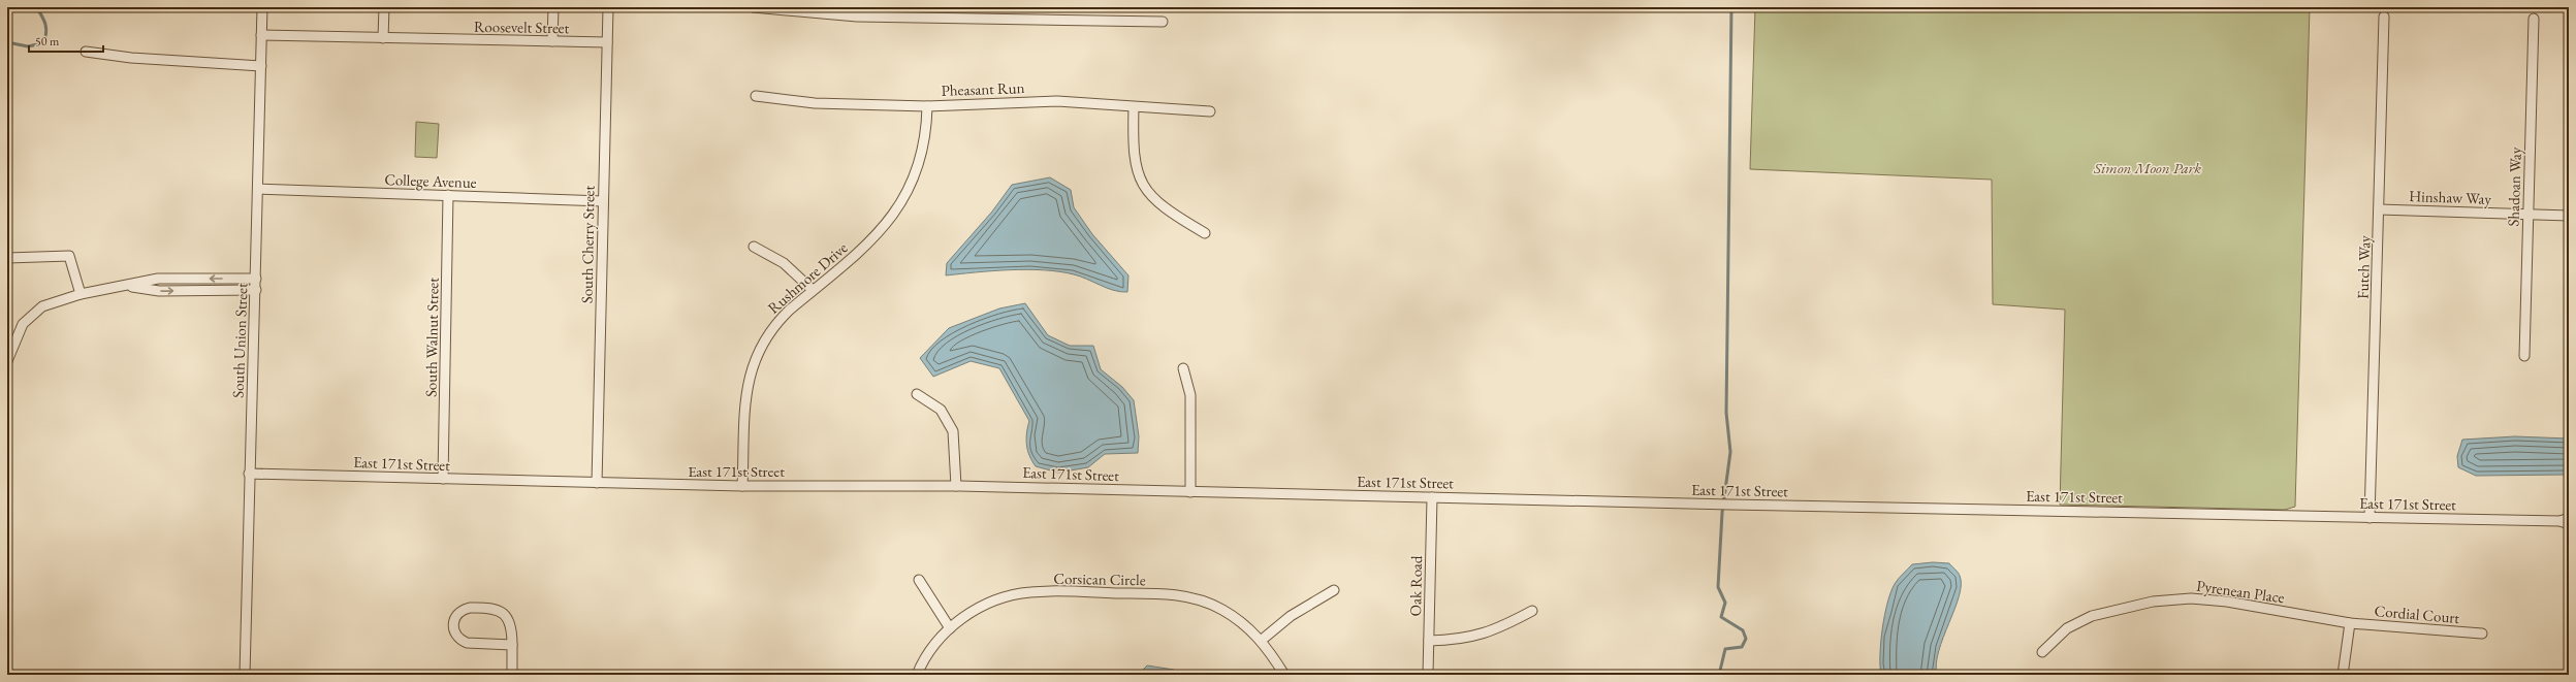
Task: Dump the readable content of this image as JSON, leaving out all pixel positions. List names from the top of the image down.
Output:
{
  "streets": {
    "street": [
      "Roosevelt Street",
      "Pheasant Run",
      "College Avenue",
      "Shadoan Way",
      "Hinshaw Way",
      "South Cherry Street",
      "Futch Way",
      "Rushmore Drive",
      "South Walnut Street",
      "South Union Street",
      "East 171st Street",
      "Corsican Circle",
      "Oak Road",
      "Pyrenean Place",
      "Cordial Court"
    ]
  },
  "crossings": [
    ["Roosevelt Street", "South Cherry Street"],
    ["Roosevelt Street", "South Union Street"],
    ["Pheasant Run", "Rushmore Drive"],
    ["College Avenue", "South Cherry Street"],
    ["College Avenue", "South Walnut Street"],
    ["College Avenue", "South Union Street"],
    ["Shadoan Way", "Hinshaw Way"],
    ["Hinshaw Way", "Futch Way"],
    ["South Cherry Street", "East 171st Street"],
    ["Futch Way", "East 171st Street"],
    ["Rushmore Drive", "East 171st Street"],
    ["South Walnut Street", "East 171st Street"],
    ["South Union Street", "East 171st Street"],
    ["East 171st Street", "Oak Road"],
    ["Pyrenean Place", "Cordial Court"]
  ],
  "parks": ["Simon Moon Park"],
  "scale_bar": "50 m"
}
